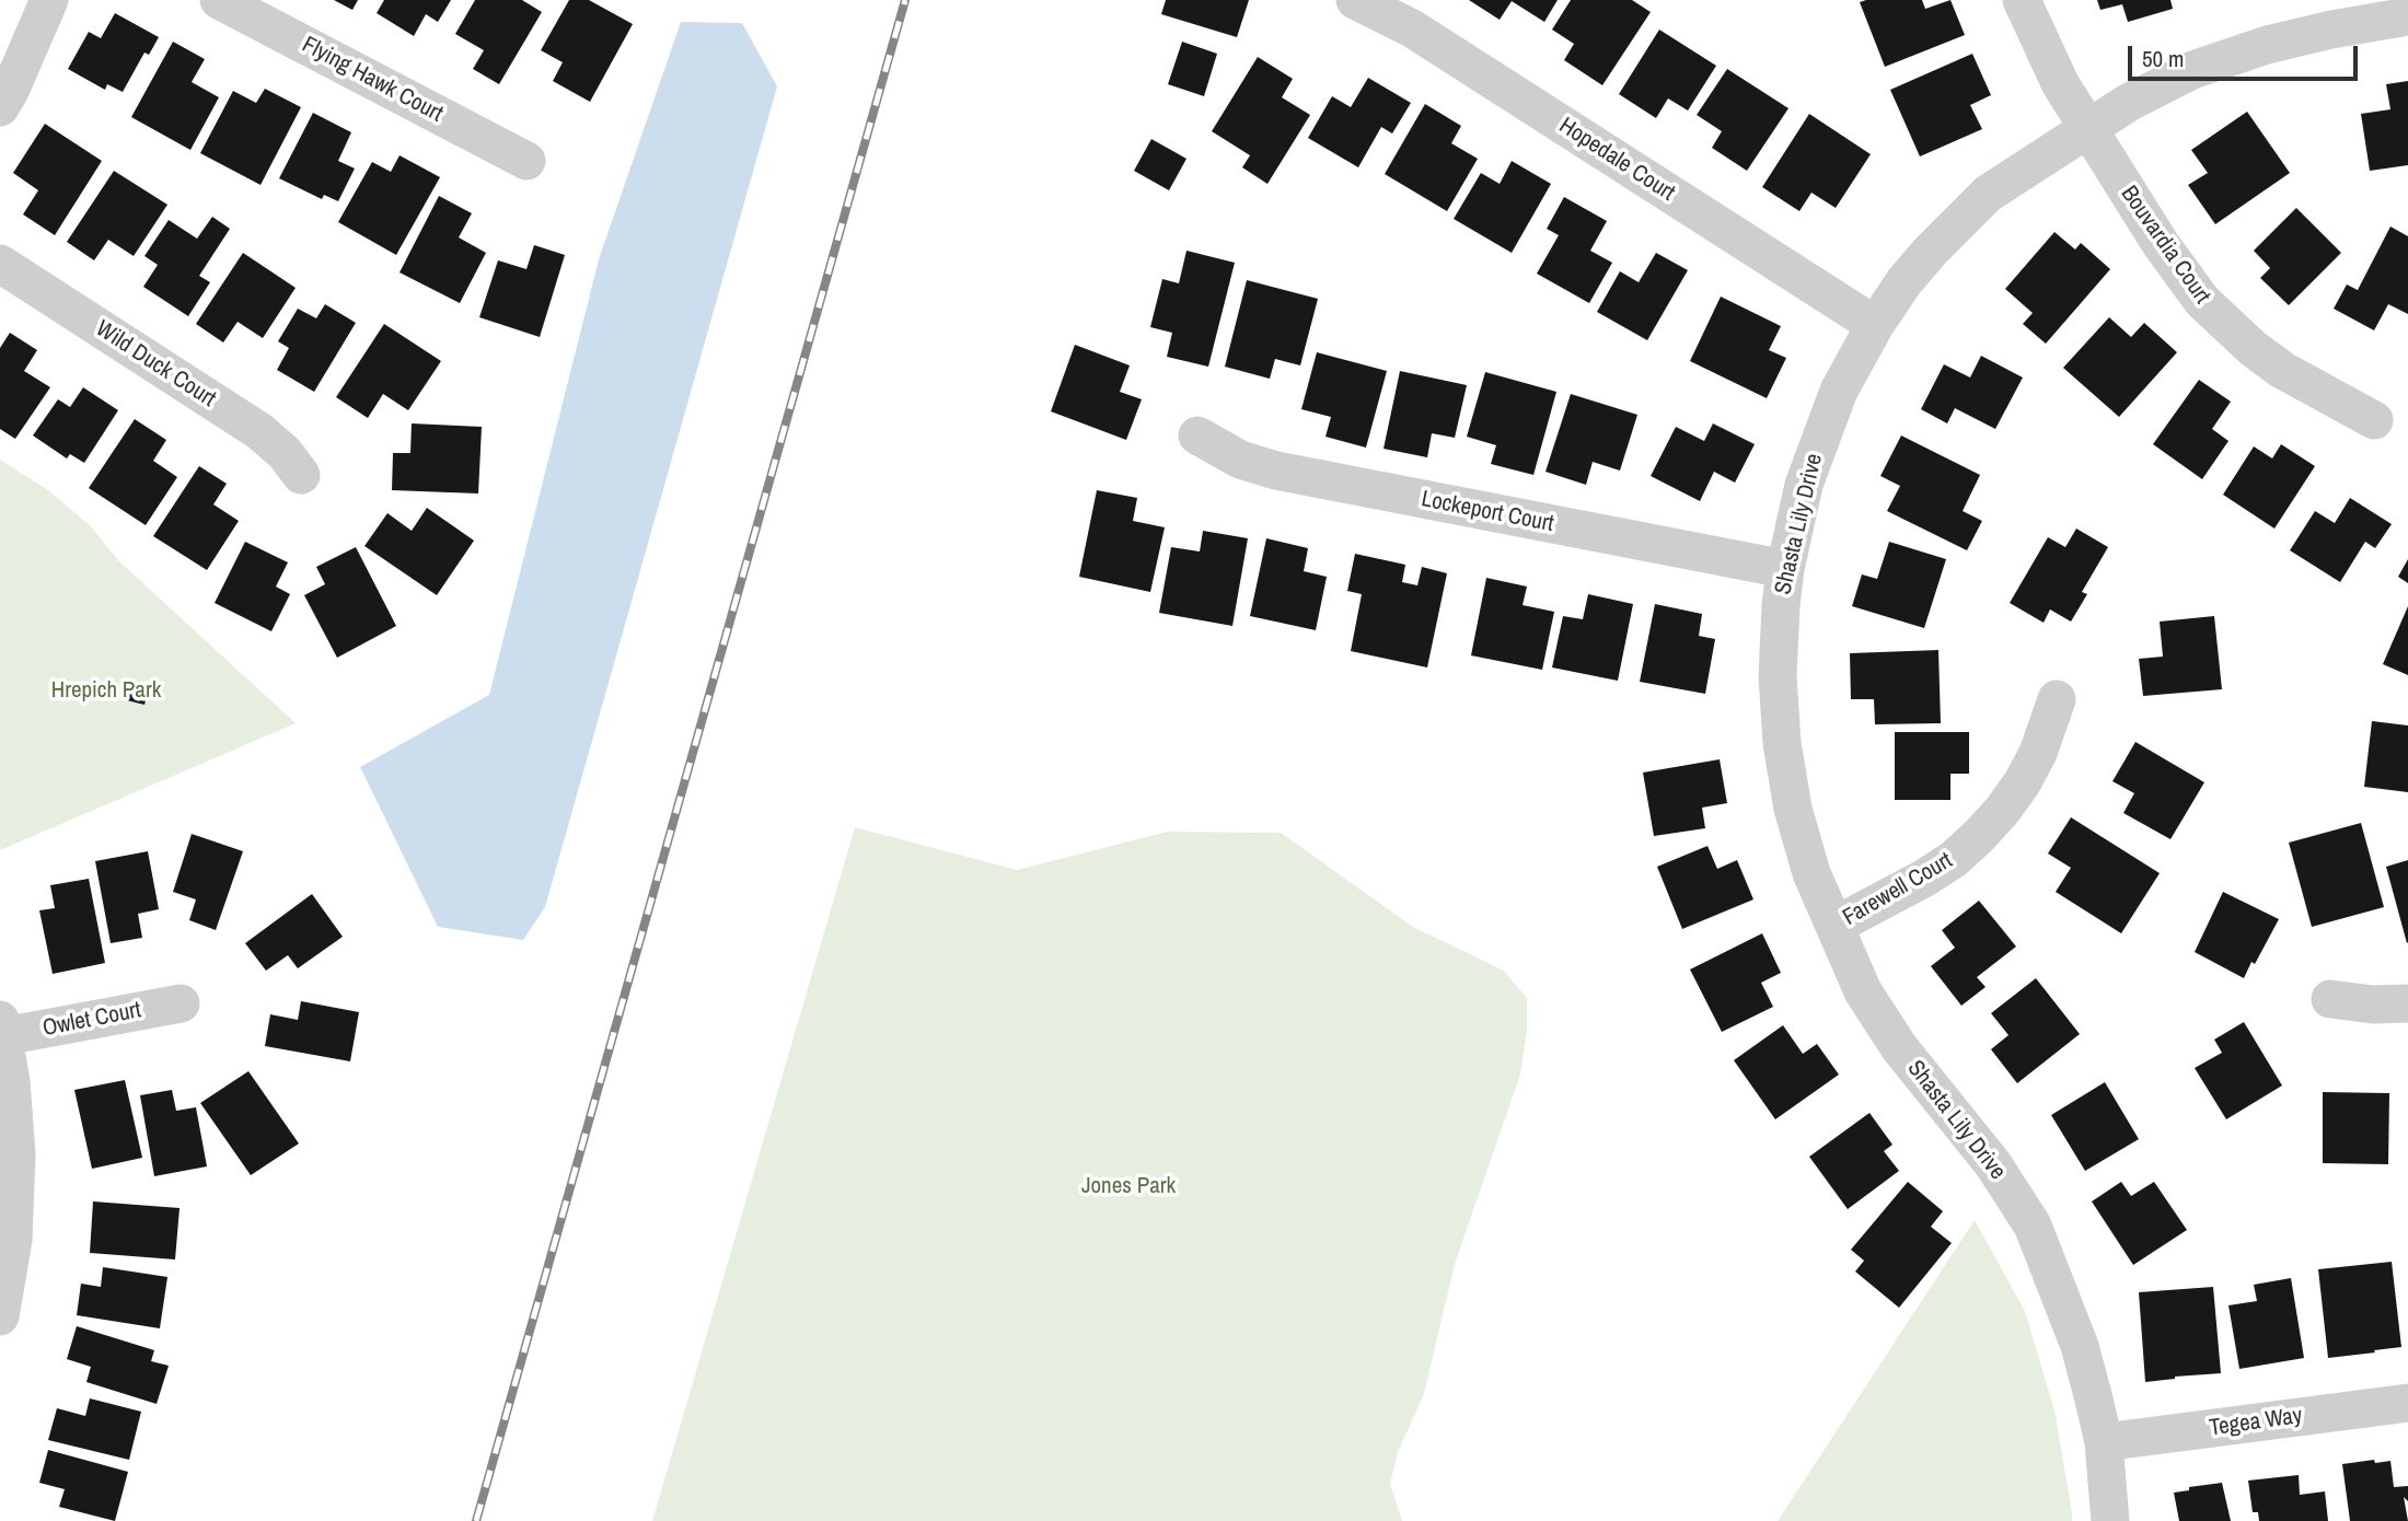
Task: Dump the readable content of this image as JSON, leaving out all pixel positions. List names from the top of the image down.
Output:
{
  "streets": {
    "street": [
      "Flying Hawk Court",
      "Hopedale Court",
      "Bouvardia Court",
      "Wild Duck Court",
      "Lockeport Court",
      "Shasta Lily Drive",
      "Farewell Court",
      "Owlet Court",
      "Tegea Way"
    ]
  },
  "crossings": [
    ["Hopedale Court", "Shasta Lily Drive"],
    ["Bouvardia Court", "Shasta Lily Drive"],
    ["Lockeport Court", "Shasta Lily Drive"],
    ["Shasta Lily Drive", "Farewell Court"],
    ["Shasta Lily Drive", "Tegea Way"]
  ],
  "parks": ["Hrepich Park", "Jones Park"],
  "scale_bar": "50 m"
}
